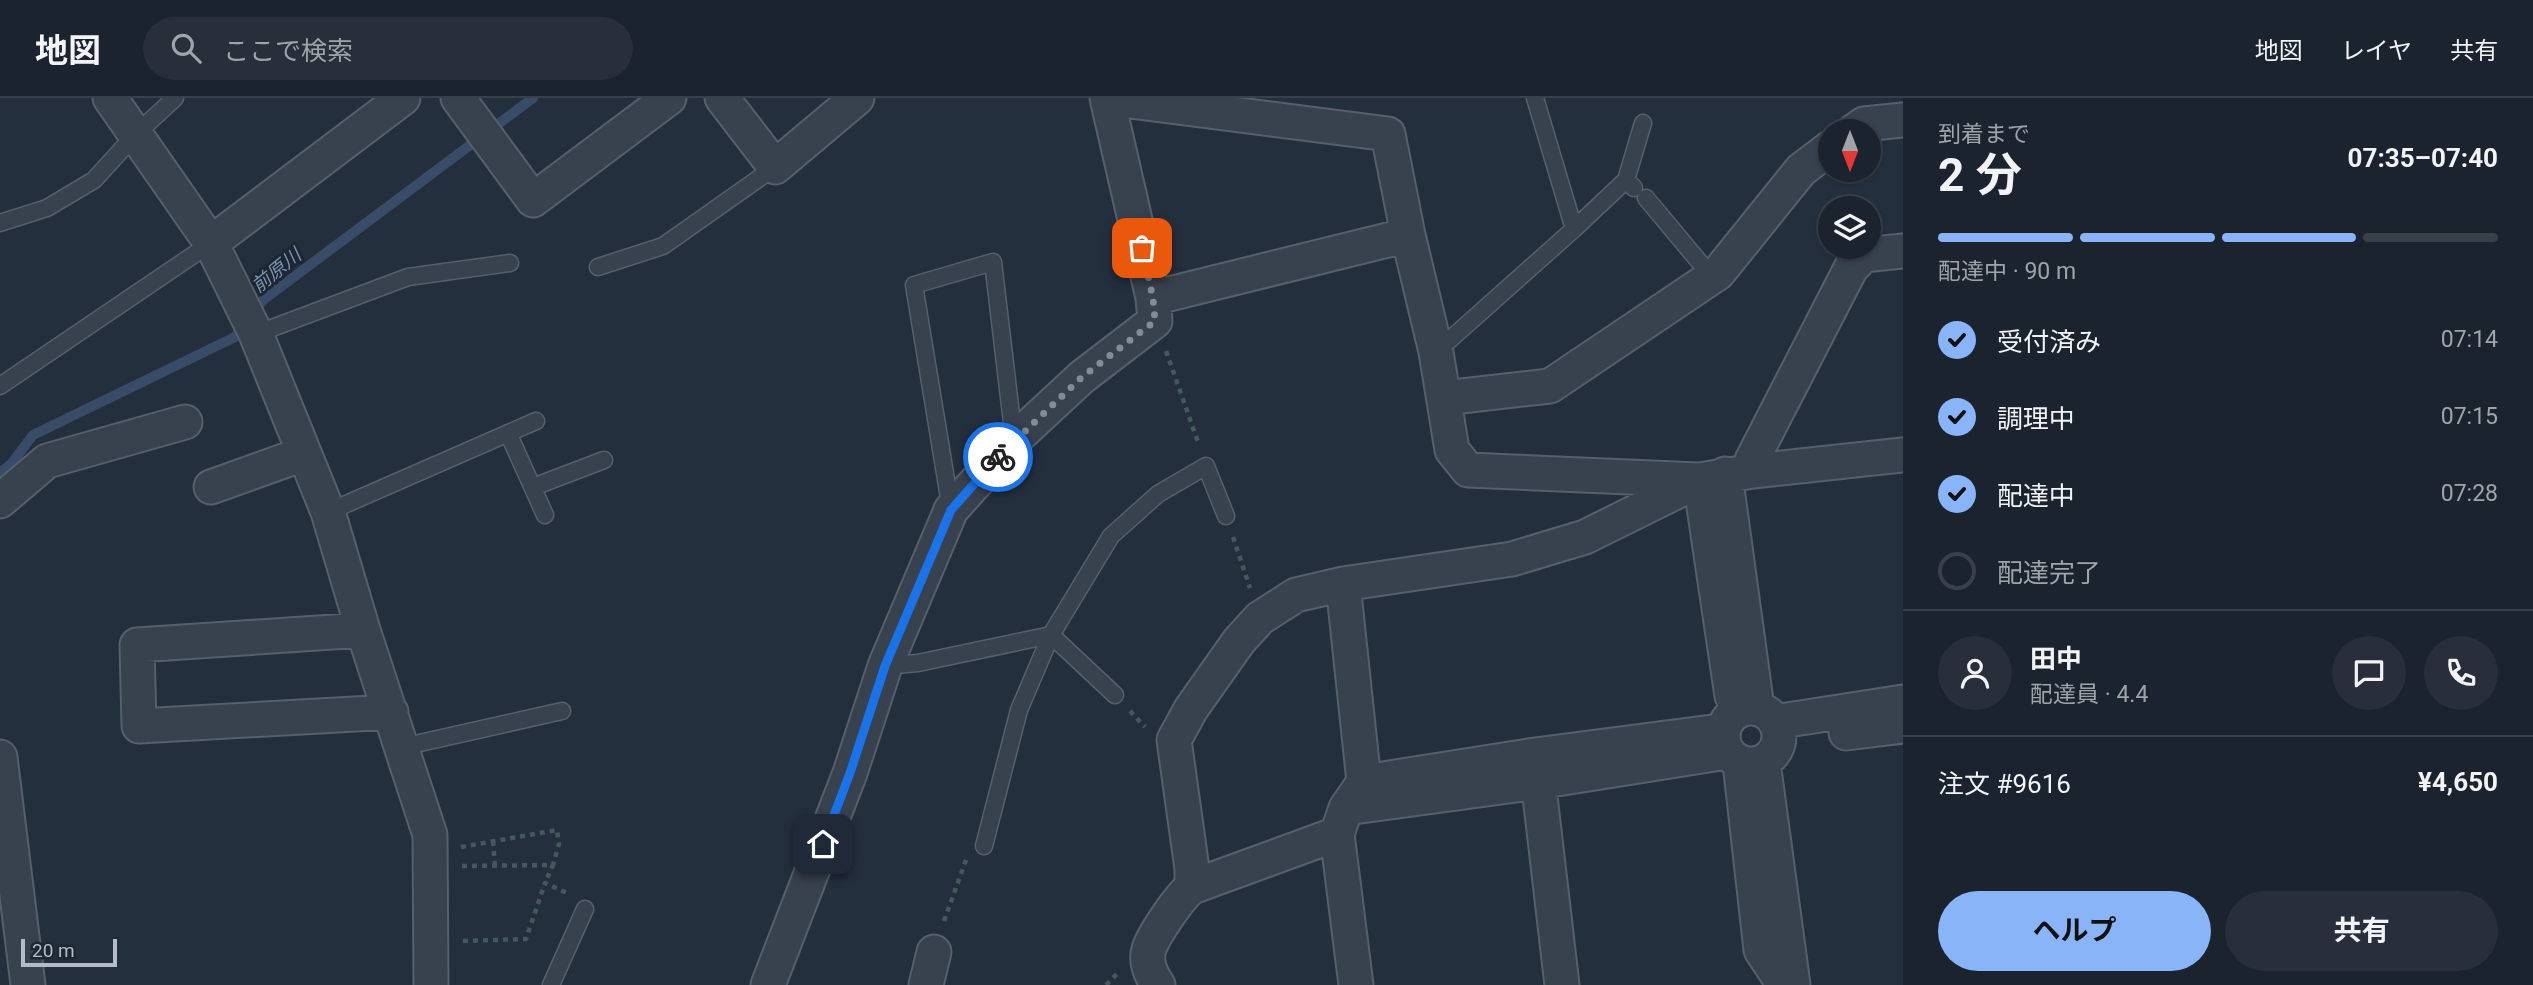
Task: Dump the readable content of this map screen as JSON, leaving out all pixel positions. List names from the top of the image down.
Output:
{
  "water": ["前原川"],
  "scale_bar": "20 m",
  "north": "bottom",
  "page": {
    "header": "地図",
    "search": "ここで検索",
    "nav": ["地図", "レイヤ", "共有"],
    "heading": ["2 分", "到着まで", "07:35–07:40"],
    "panel": [
      "田中",
      "配達員 · 4.4",
      "注文 #9616",
      "¥4,650"
    ],
    "bar": "配達中 · 90 m",
    "list": [
      ["受付済み", "07:14"],
      ["調理中", "07:15"],
      ["配達中", "07:28"],
      "配達完了"
    ],
    "buttons": ["ヘルプ", "共有"],
    "scale": "20 m"
  }
}
